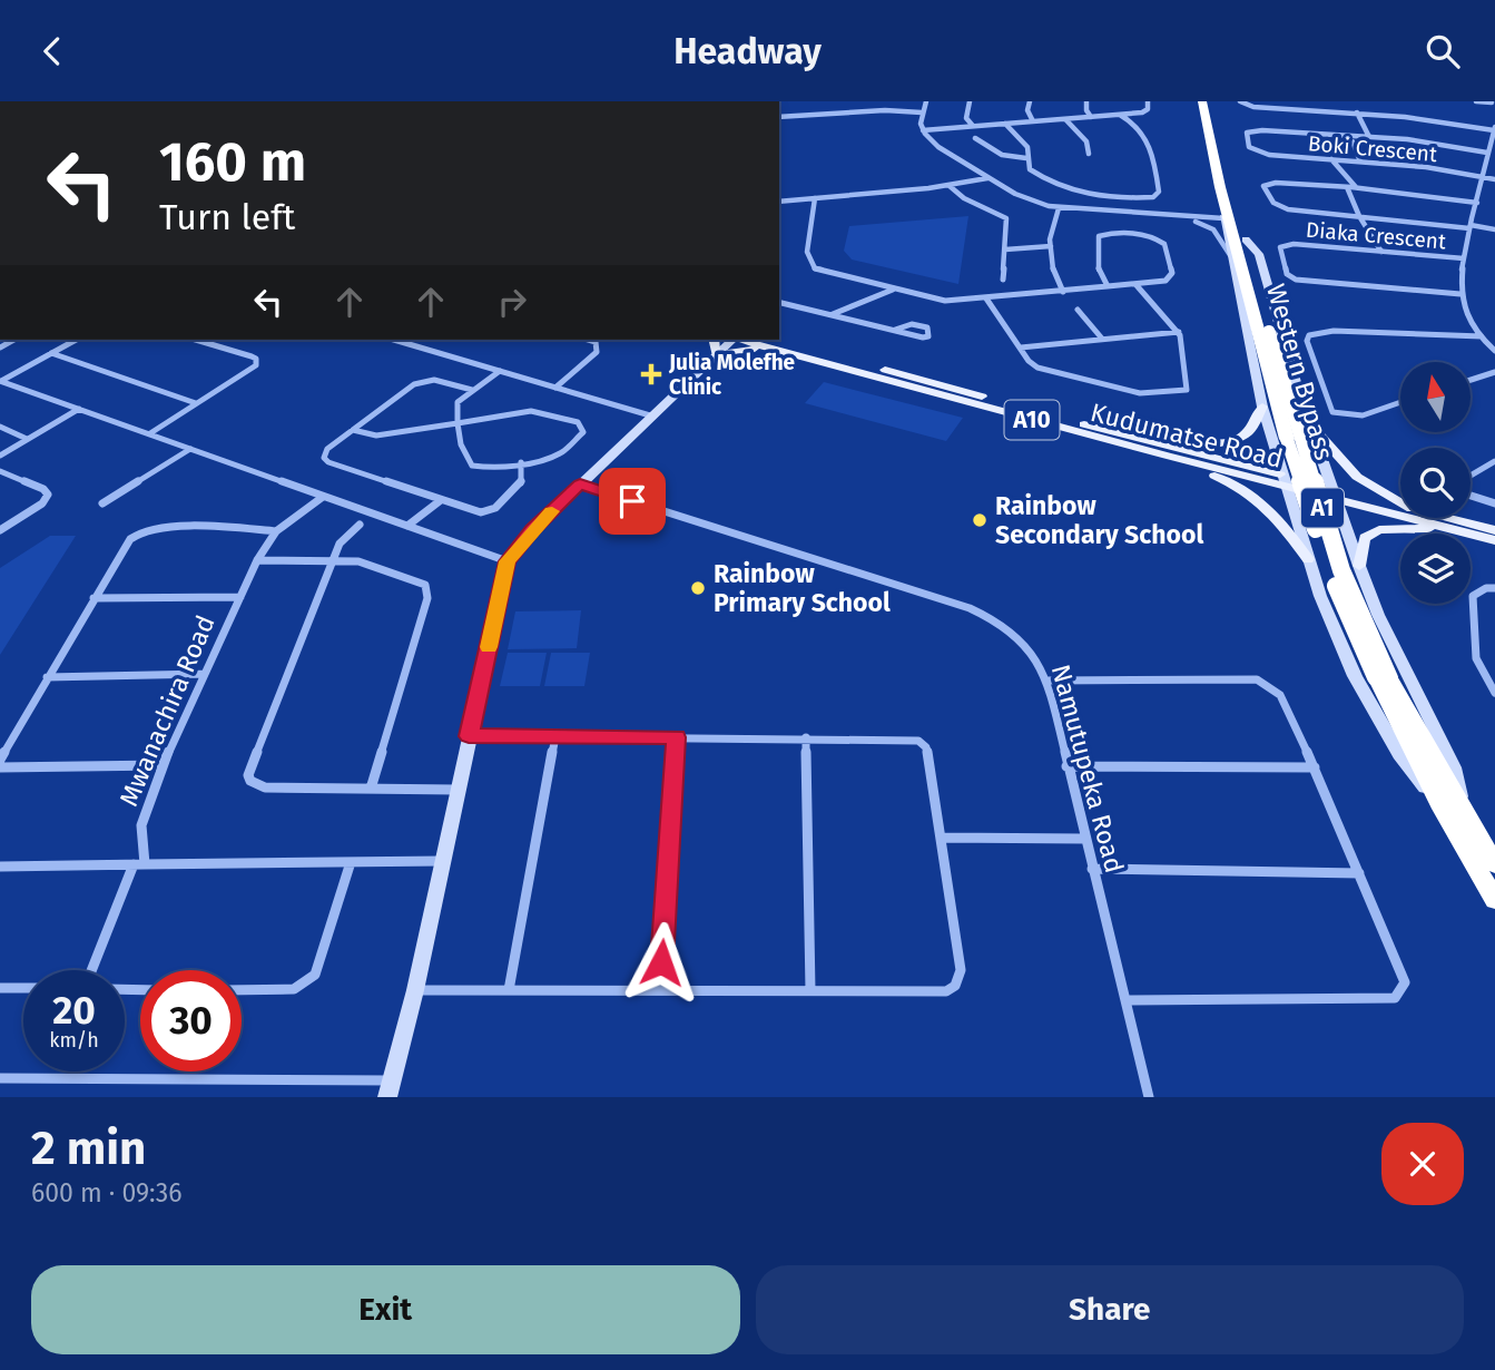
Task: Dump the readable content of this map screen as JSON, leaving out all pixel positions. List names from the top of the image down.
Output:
{
  "streets": {
    "highway": ["Western Bypass", "A1"],
    "main road": ["A10", "Kudumatse Road"],
    "street": [
      "Boki Crescent",
      "Diaka Crescent",
      "Mwanachira Road",
      "Namutupeka Road"
    ]
  },
  "places": {
    "health": ["Julia Molefhe Clinic"],
    "other": ["Rainbow Secondary School", "Rainbow Primary School"]
  },
  "north": "top",
  "page": {
    "header": "Headway",
    "turn": ["160 m", "Turn left"],
    "speed": "20 km/h",
    "limit": "30",
    "heading": ["2 min", "600 m · 09:36"],
    "buttons": ["Exit", "Share"]
  }
}
